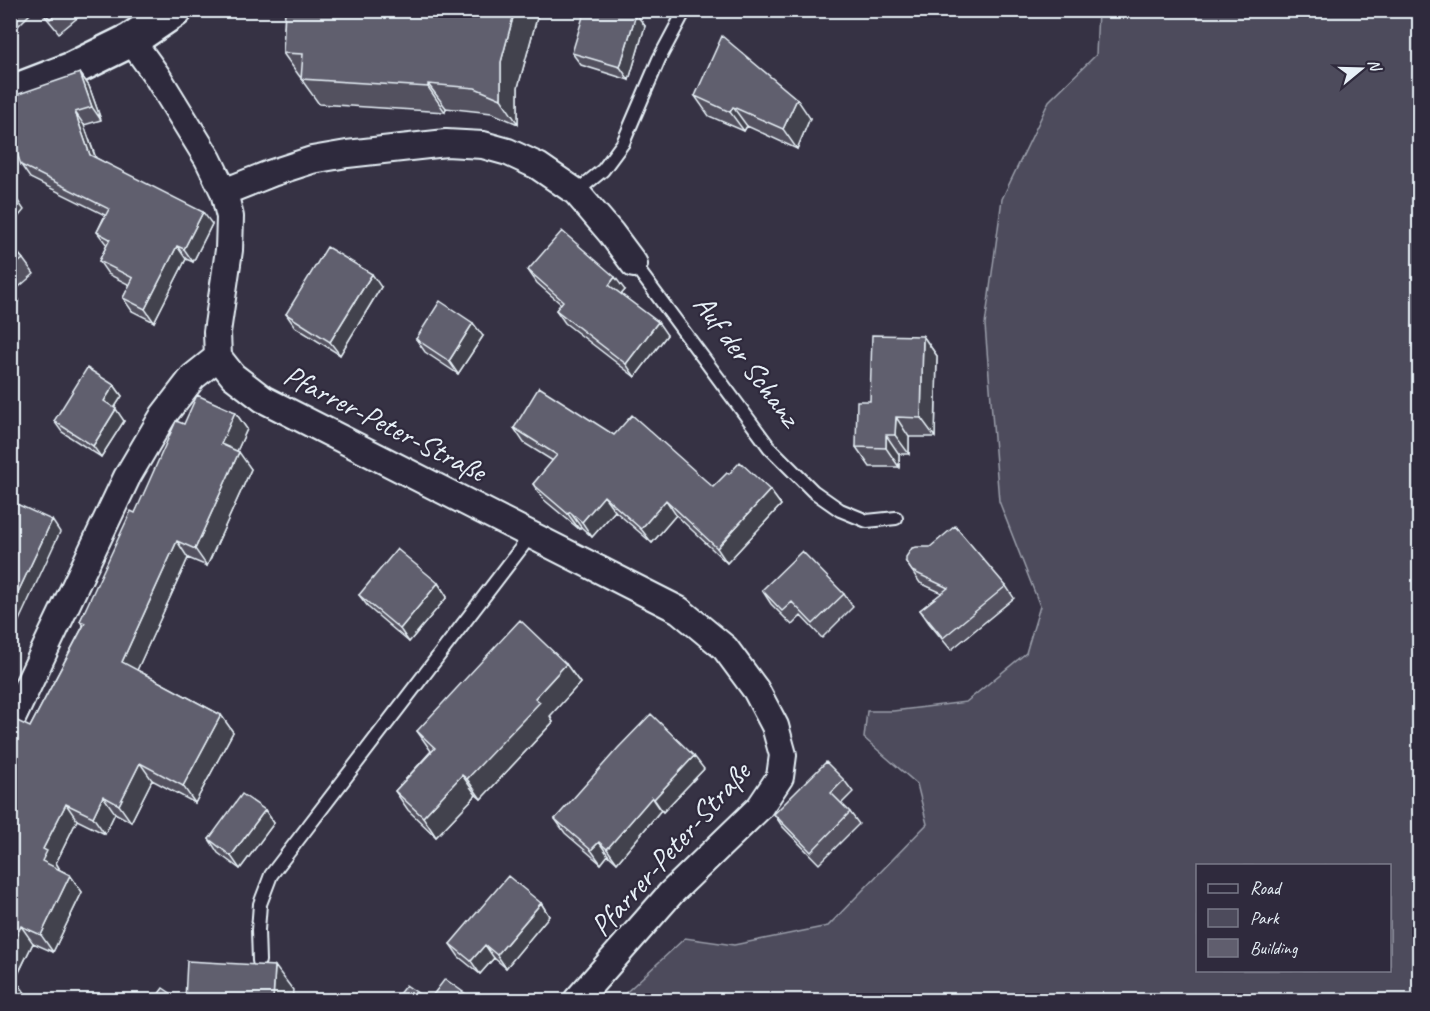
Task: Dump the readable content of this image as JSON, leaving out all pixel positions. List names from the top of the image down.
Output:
{
  "streets": {
    "street": ["Auf der Schanz", "Pfarrer-Peter-Straße"]
  },
  "legend": ["Road", "Park", "Building"],
  "north": "right"
}
